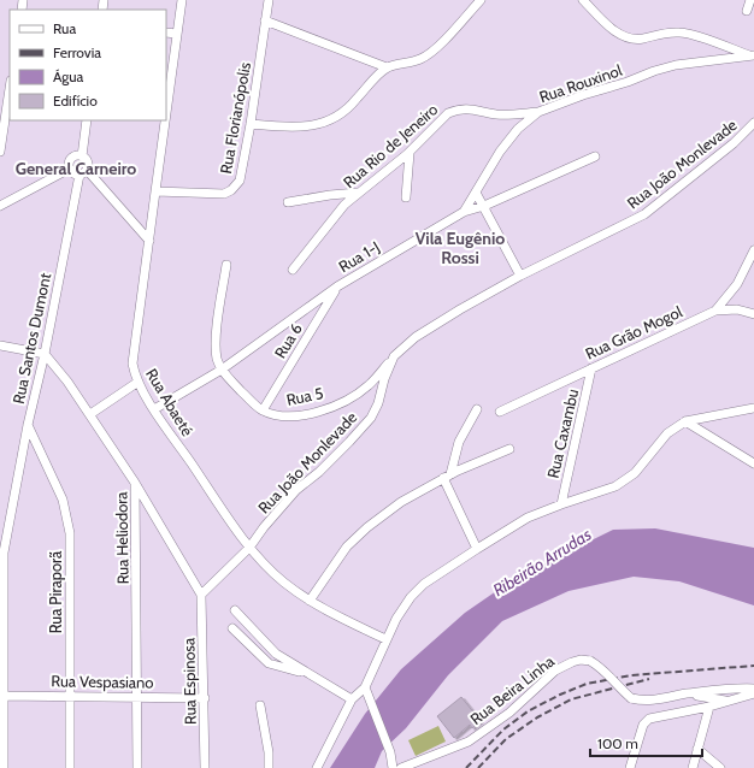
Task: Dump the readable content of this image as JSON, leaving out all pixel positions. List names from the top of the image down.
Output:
{
  "streets": {
    "street": [
      "Rua Rouxinol",
      "Rua Florianópolis",
      "Rua Rio de Jeneiro",
      "Rua João Monlevade",
      "Rua 1-J",
      "Rua Grão Mogol",
      "Rua Santos Dumont",
      "Rua 6",
      "Rua 5",
      "Rua Abaeté",
      "Rua Caxambu",
      "Rua Heliodora",
      "Rua Piraporã",
      "Rua Vespasiano",
      "Rua Espinosa",
      "Rua Beira Linha"
    ]
  },
  "crossings": [
    ["Rua Rouxinol", "Rua Rio de Jeneiro"],
    ["Rua Rouxinol", "Rua 1-J"],
    ["Rua Florianópolis", "Rua Abaeté"],
    ["Rua João Monlevade", "Rua 5"],
    ["Rua João Monlevade", "Rua Abaeté"],
    ["Rua João Monlevade", "Rua Espinosa"],
    ["Rua 1-J", "Rua 6"],
    ["Rua 1-J", "Rua 5"],
    ["Rua 1-J", "Rua Abaeté"],
    ["Rua Grão Mogol", "Rua Caxambu"],
    ["Rua Santos Dumont", "Rua Heliodora"],
    ["Rua Santos Dumont", "Rua Piraporã"],
    ["Rua Santos Dumont", "Rua Vespasiano"],
    ["Rua 6", "Rua 5"],
    ["Rua Heliodora", "Rua Vespasiano"],
    ["Rua Piraporã", "Rua Vespasiano"],
    ["Rua Vespasiano", "Rua Espinosa"]
  ],
  "districts": ["General Carneiro", "Vila Eugênio Rossi"],
  "water": ["Ribeirão Arrudas"],
  "legend": [
    "Rua",
    "Ferrovia",
    "Água",
    "Edifício"
  ],
  "scale_bar": "100 m"
}
